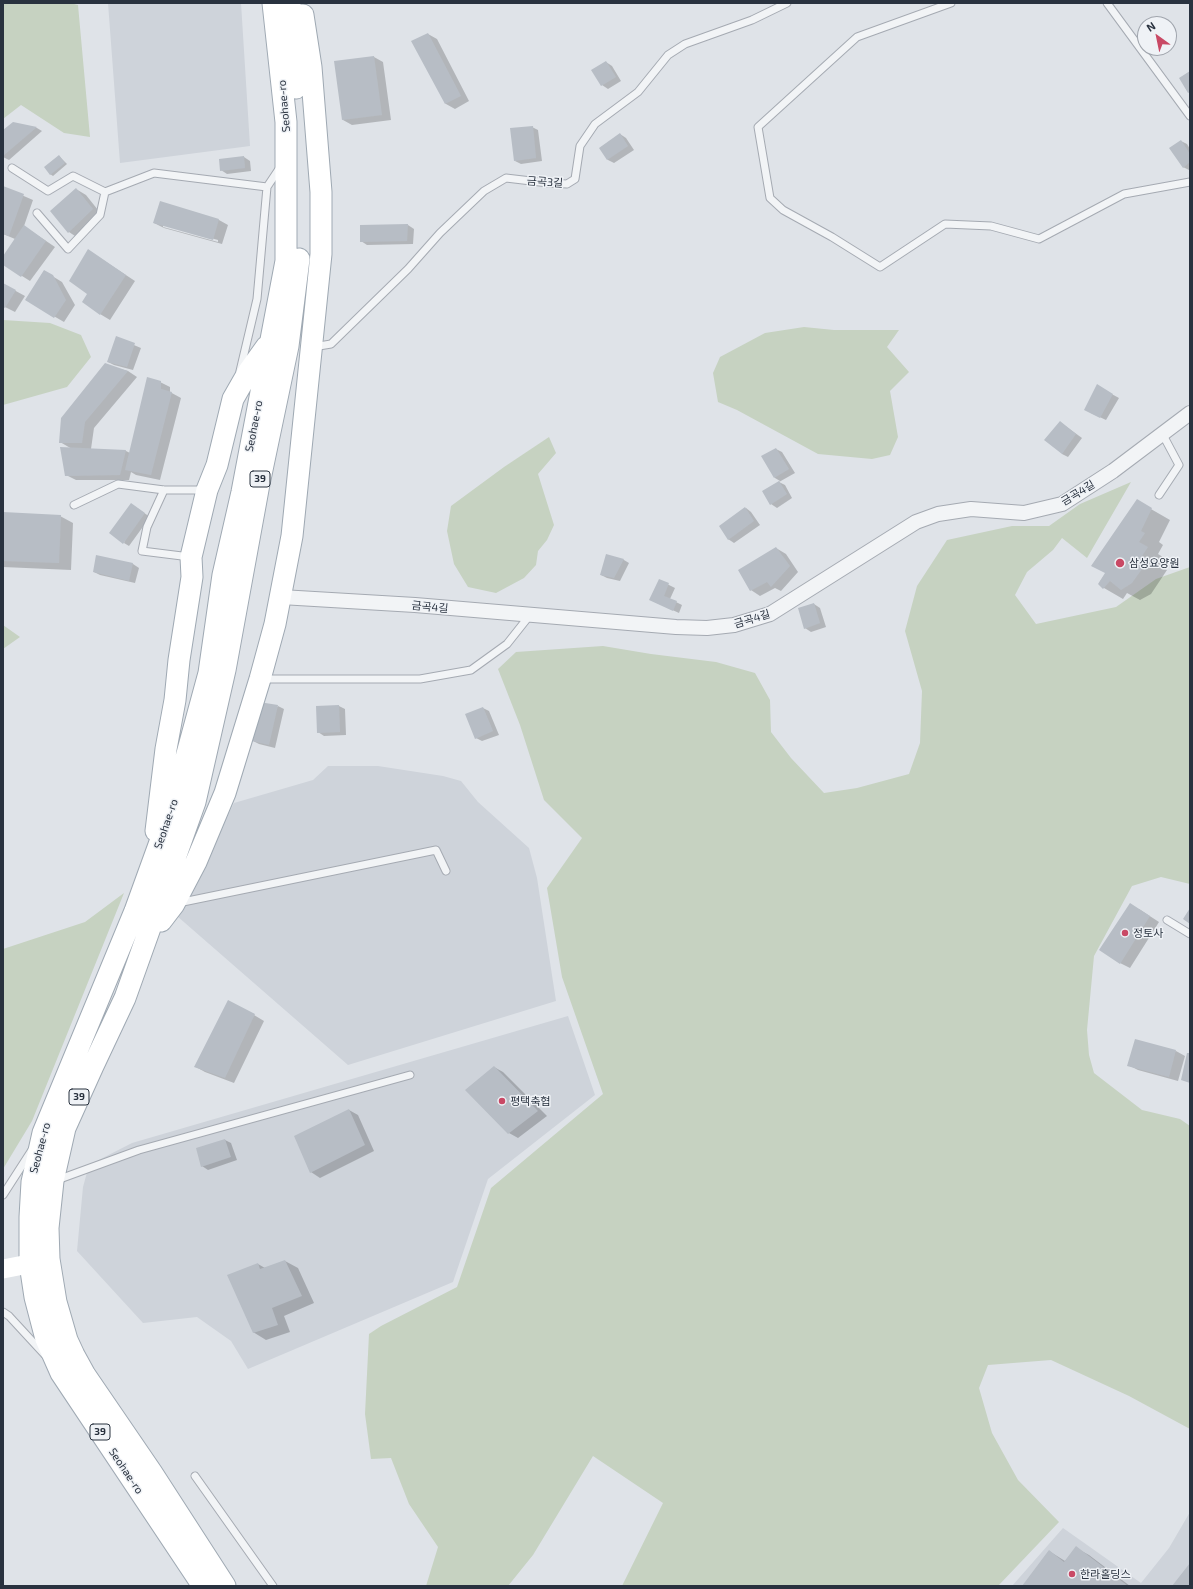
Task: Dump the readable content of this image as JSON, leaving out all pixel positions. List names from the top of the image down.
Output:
{
  "streets": {
    "main road": ["Seohae-ro", "39"],
    "street": ["금곡4길"],
    "lane": ["금곡3길"]
  },
  "places": [
    "삼성요양원",
    "정토사",
    "평택축협",
    "한라홀딩스"
  ],
  "north": "top left"
}
